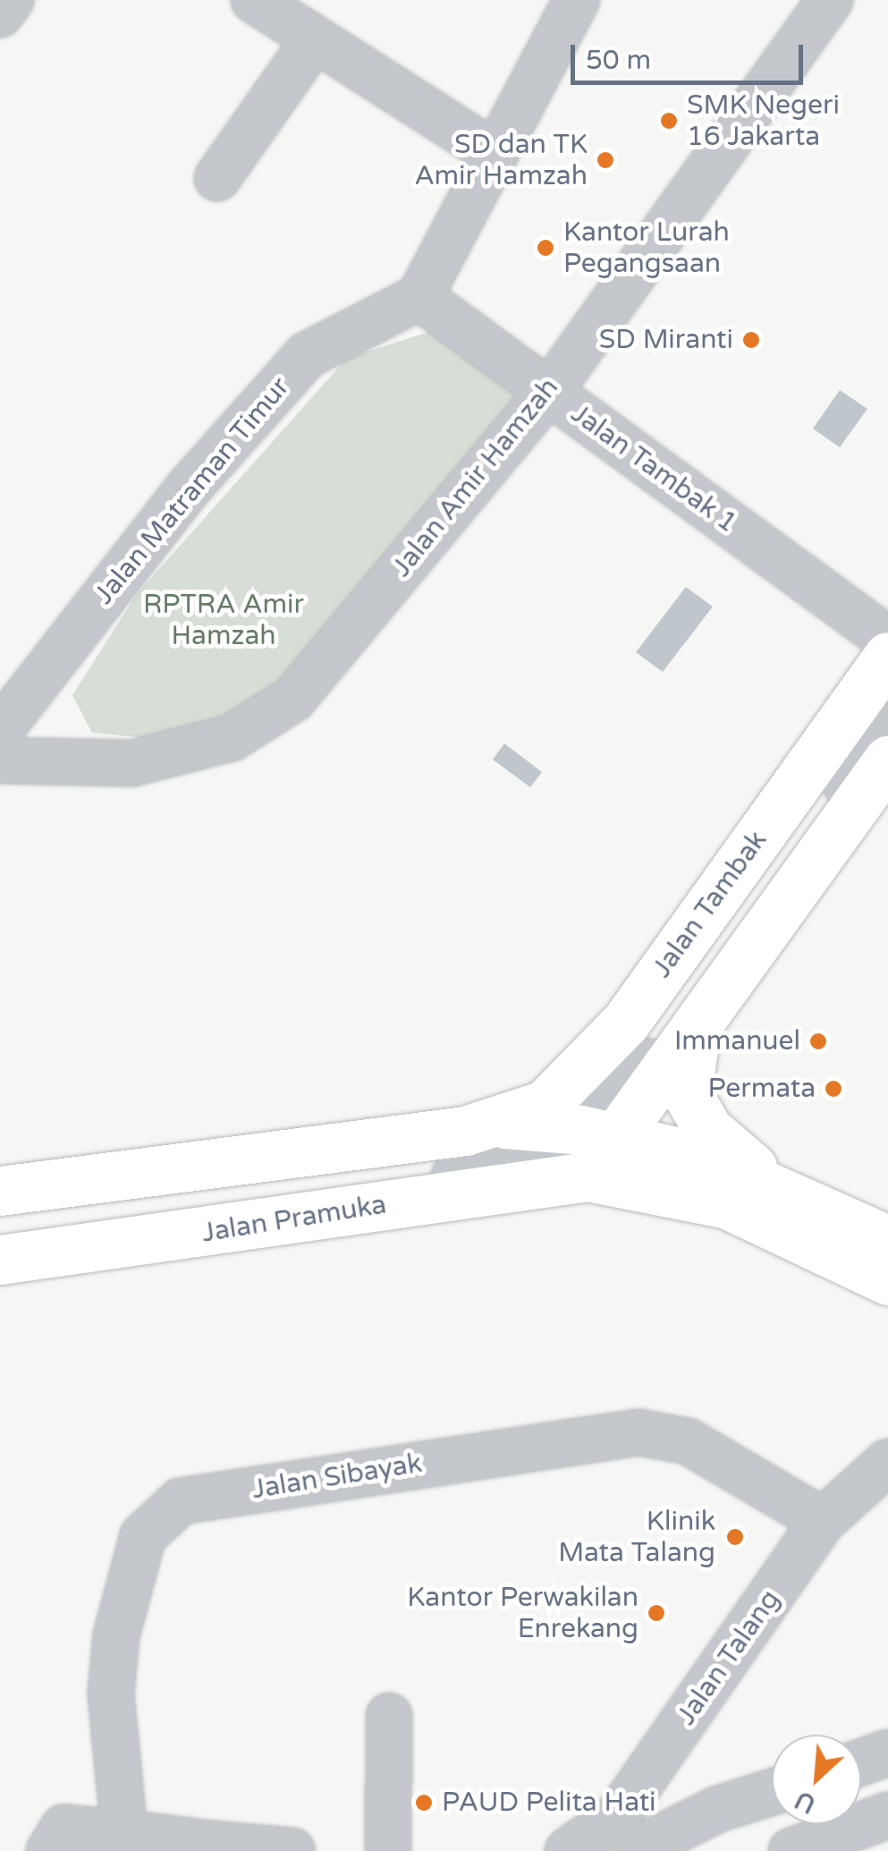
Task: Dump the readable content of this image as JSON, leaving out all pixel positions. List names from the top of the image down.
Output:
{
  "streets": {
    "main road": ["Jalan Tambak", "Jalan Pramuka"],
    "street": [
      "Jalan Tambak 1",
      "Jalan Amir Hamzah",
      "Jalan Matraman Timur",
      "Jalan Sibayak",
      "Jalan Talang"
    ]
  },
  "crossings": [
    ["Jalan Tambak 1", "Jalan Amir Hamzah"],
    ["Jalan Tambak 1", "Jalan Matraman Timur"],
    ["Jalan Tambak", "Jalan Pramuka"],
    ["Jalan Sibayak", "Jalan Talang"]
  ],
  "parks": ["RPTRA Amir Hamzah"],
  "places": [
    "SMK Negeri 16 Jakarta",
    "SD dan TK Amir Hamzah",
    "Kantor Lurah Pegangsaan",
    "SD Miranti",
    "Immanuel",
    "Permata",
    "Klinik Mata Talang",
    "Kantor Perwakilan Enrekang",
    "PAUD Pelita Hati"
  ],
  "scale_bar": "50 m",
  "north": "bottom left"
}
